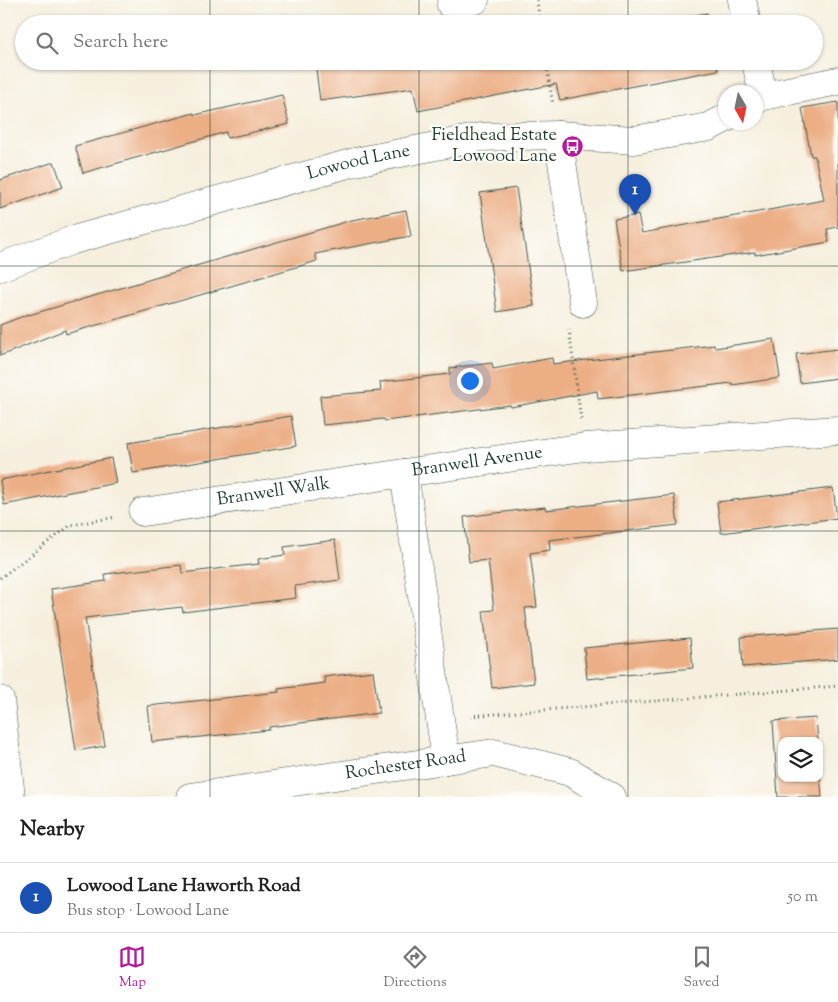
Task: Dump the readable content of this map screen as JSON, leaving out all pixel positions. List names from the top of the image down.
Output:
{
  "streets": {
    "street": [
      "Lowood Lane",
      "Branwell Avenue",
      "Branwell Walk",
      "Rochester Road"
    ]
  },
  "crossings": [
    ["Branwell Avenue", "Branwell Walk"],
    ["Branwell Avenue", "Rochester Road"]
  ],
  "places": {
    "bus stop": ["Fieldhead Estate Lowood Lane"]
  },
  "north": "bottom",
  "page": {
    "search": "Search here",
    "pins": "1",
    "heading": "Nearby",
    "list": [
      {
        "mark": "1",
        "name": "Lowood Lane Haworth Road",
        "note": "Bus stop · Lowood Lane",
        "value": "50 m"
      }
    ],
    "nav": ["Map", "Directions", "Saved"]
  }
}
